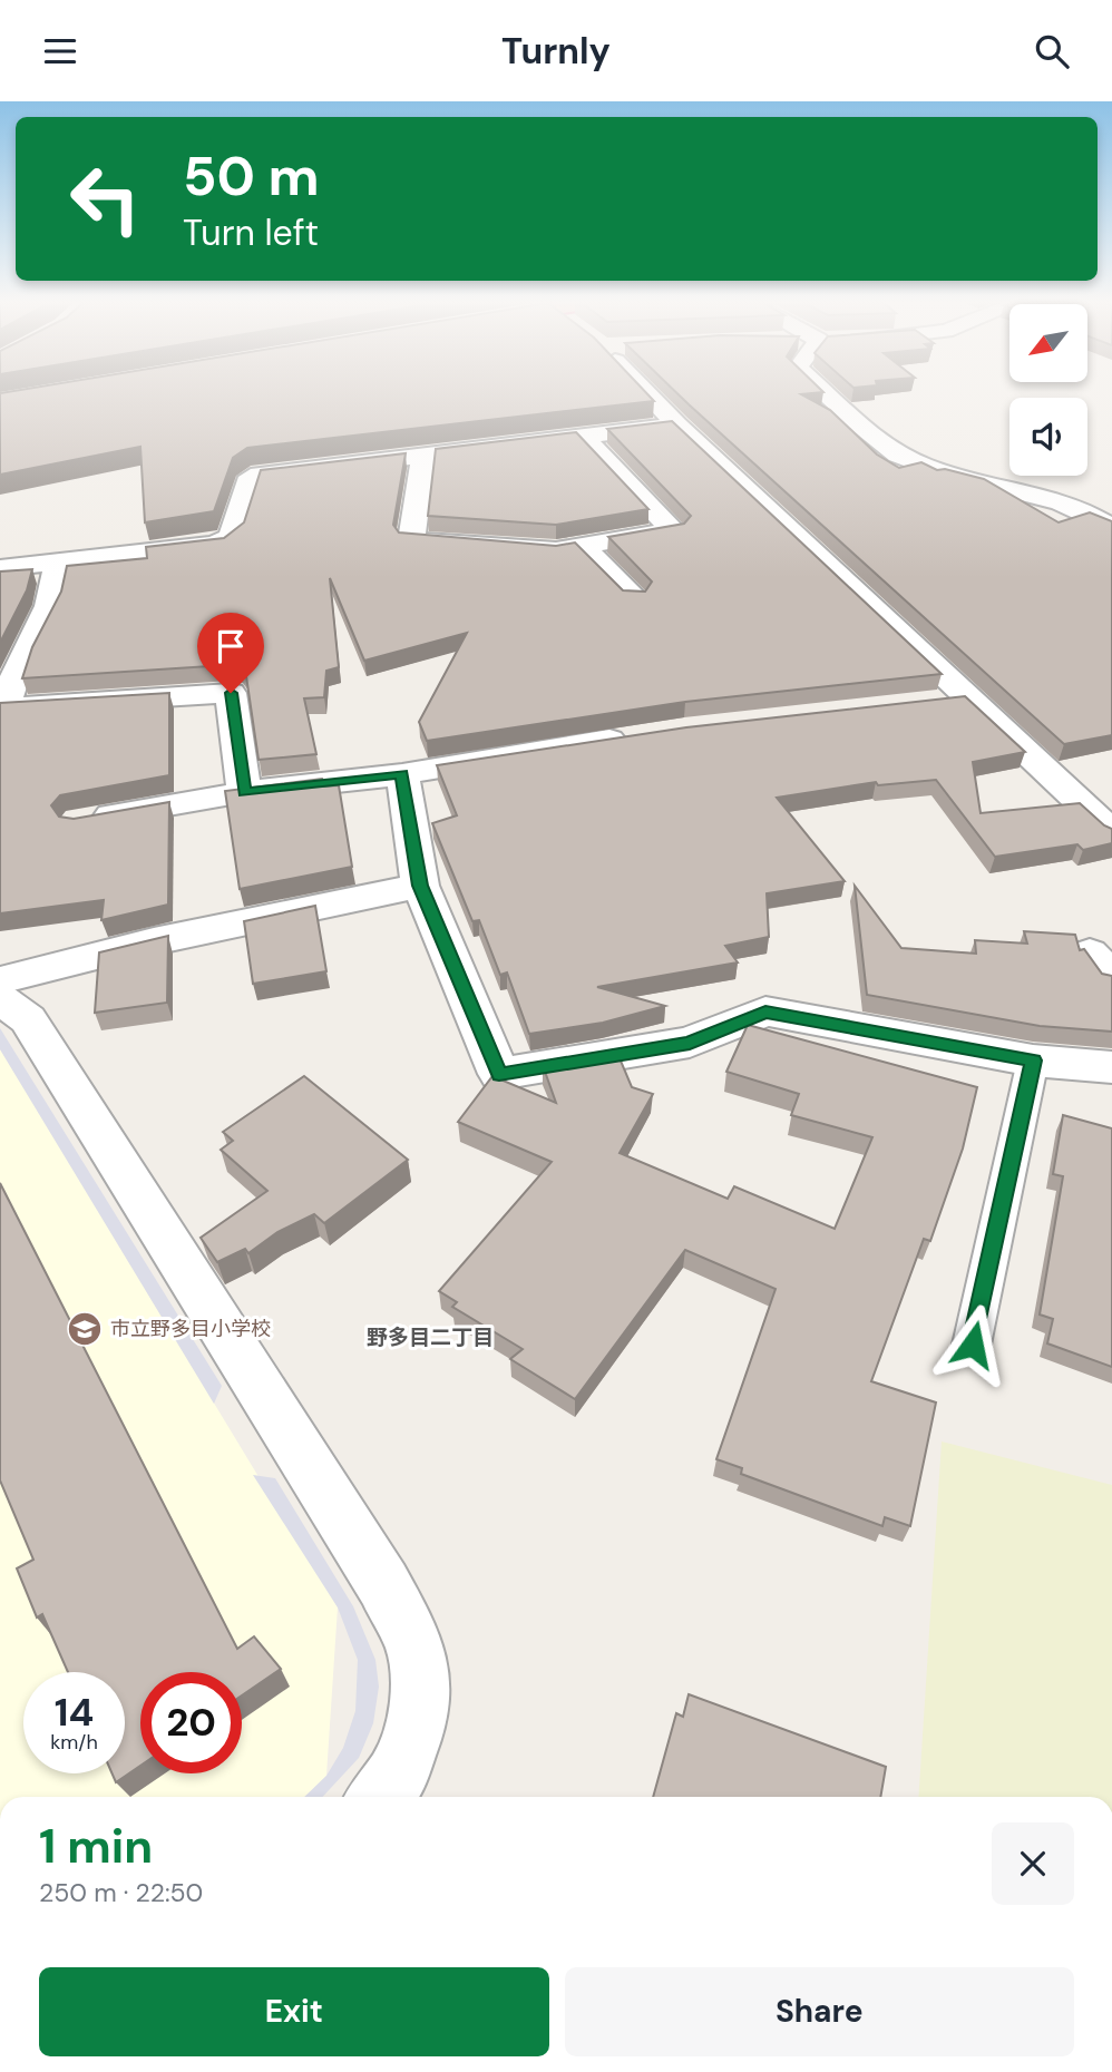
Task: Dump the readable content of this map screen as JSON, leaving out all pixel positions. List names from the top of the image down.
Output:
{
  "districts": ["野多目二丁目"],
  "places": {
    "school or university": ["市立野多目小学校"]
  },
  "north": "bottom left",
  "page": {
    "header": "Turnly",
    "turn": ["50 m", "Turn left"],
    "speed": "14 km/h",
    "limit": "20",
    "heading": ["1 min", "250 m · 22:50"],
    "buttons": ["Exit", "Share"]
  }
}
